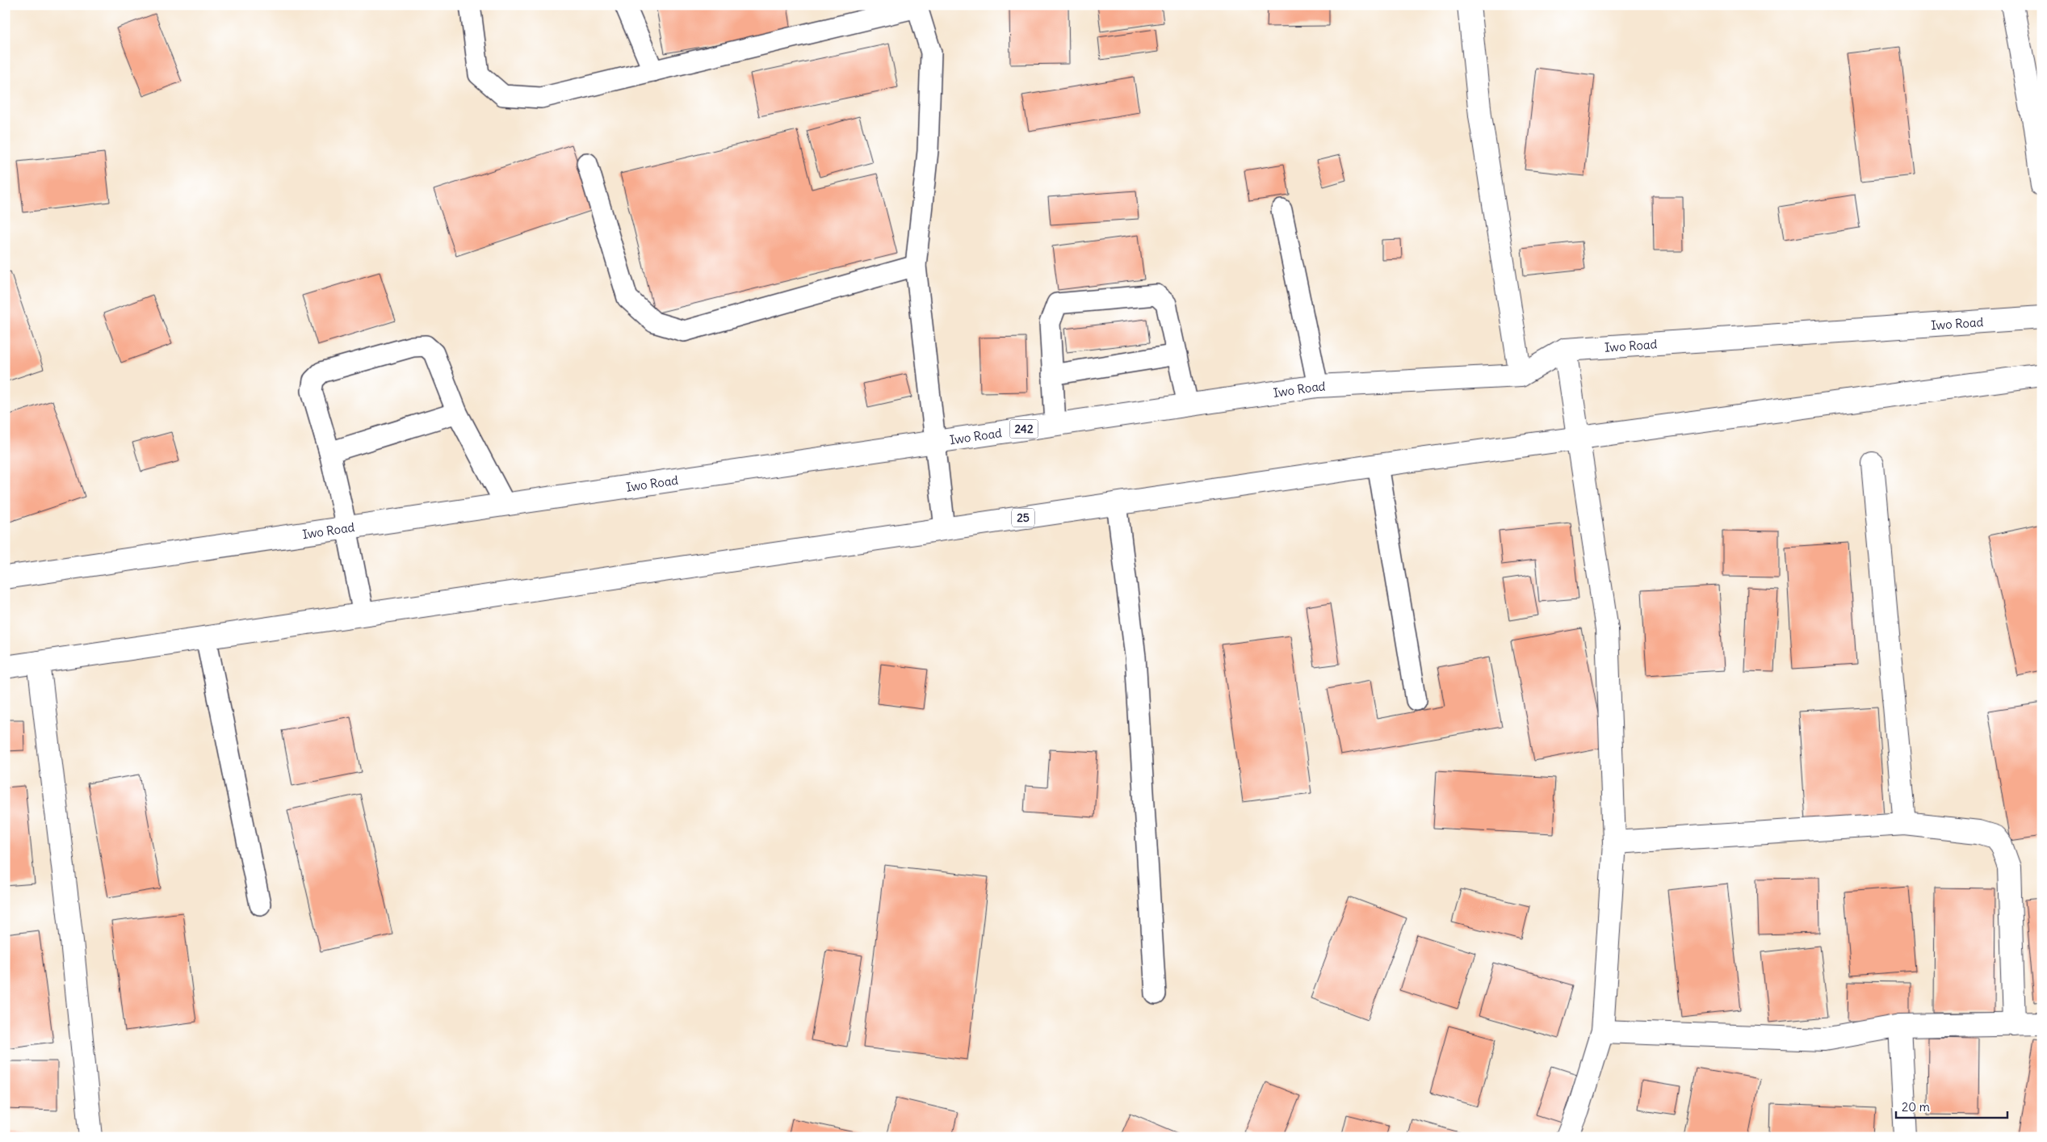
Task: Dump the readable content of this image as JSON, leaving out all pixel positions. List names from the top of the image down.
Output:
{
  "streets": {
    "main road": ["Iwo Road", "242", "25"]
  },
  "scale_bar": "20 m"
}
